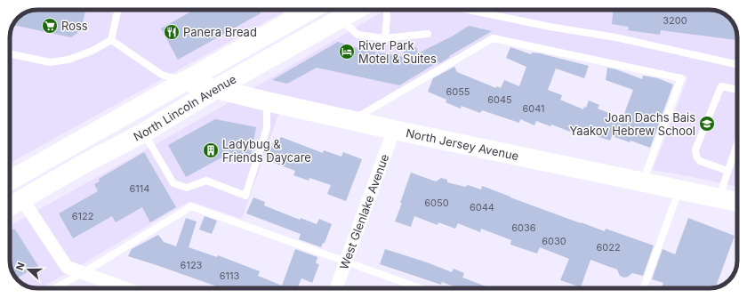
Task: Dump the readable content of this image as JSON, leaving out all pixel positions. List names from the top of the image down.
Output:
{
  "streets": {
    "main road": ["North Lincoln Avenue", "North Jersey Avenue"],
    "street": ["West Glenlake Avenue"]
  },
  "crossings": [
    ["North Lincoln Avenue", "North Jersey Avenue"],
    ["North Jersey Avenue", "West Glenlake Avenue"]
  ],
  "places": {
    "supermarket": ["Ross"],
    "restaurant": ["Panera Bread"],
    "hotel": ["River Park Motel & Suites"],
    "school or university": ["Joan Dachs Bais Yaakov Hebrew School"],
    "building": ["Ladybug & Friends Daycare"]
  },
  "house_numbers": [
    "3200",
    "6055",
    "6045",
    "6041",
    "6114",
    "6050",
    "6044",
    "6122",
    "6036",
    "6030",
    "6022",
    "6123",
    "6113"
  ],
  "north": "left"
}
